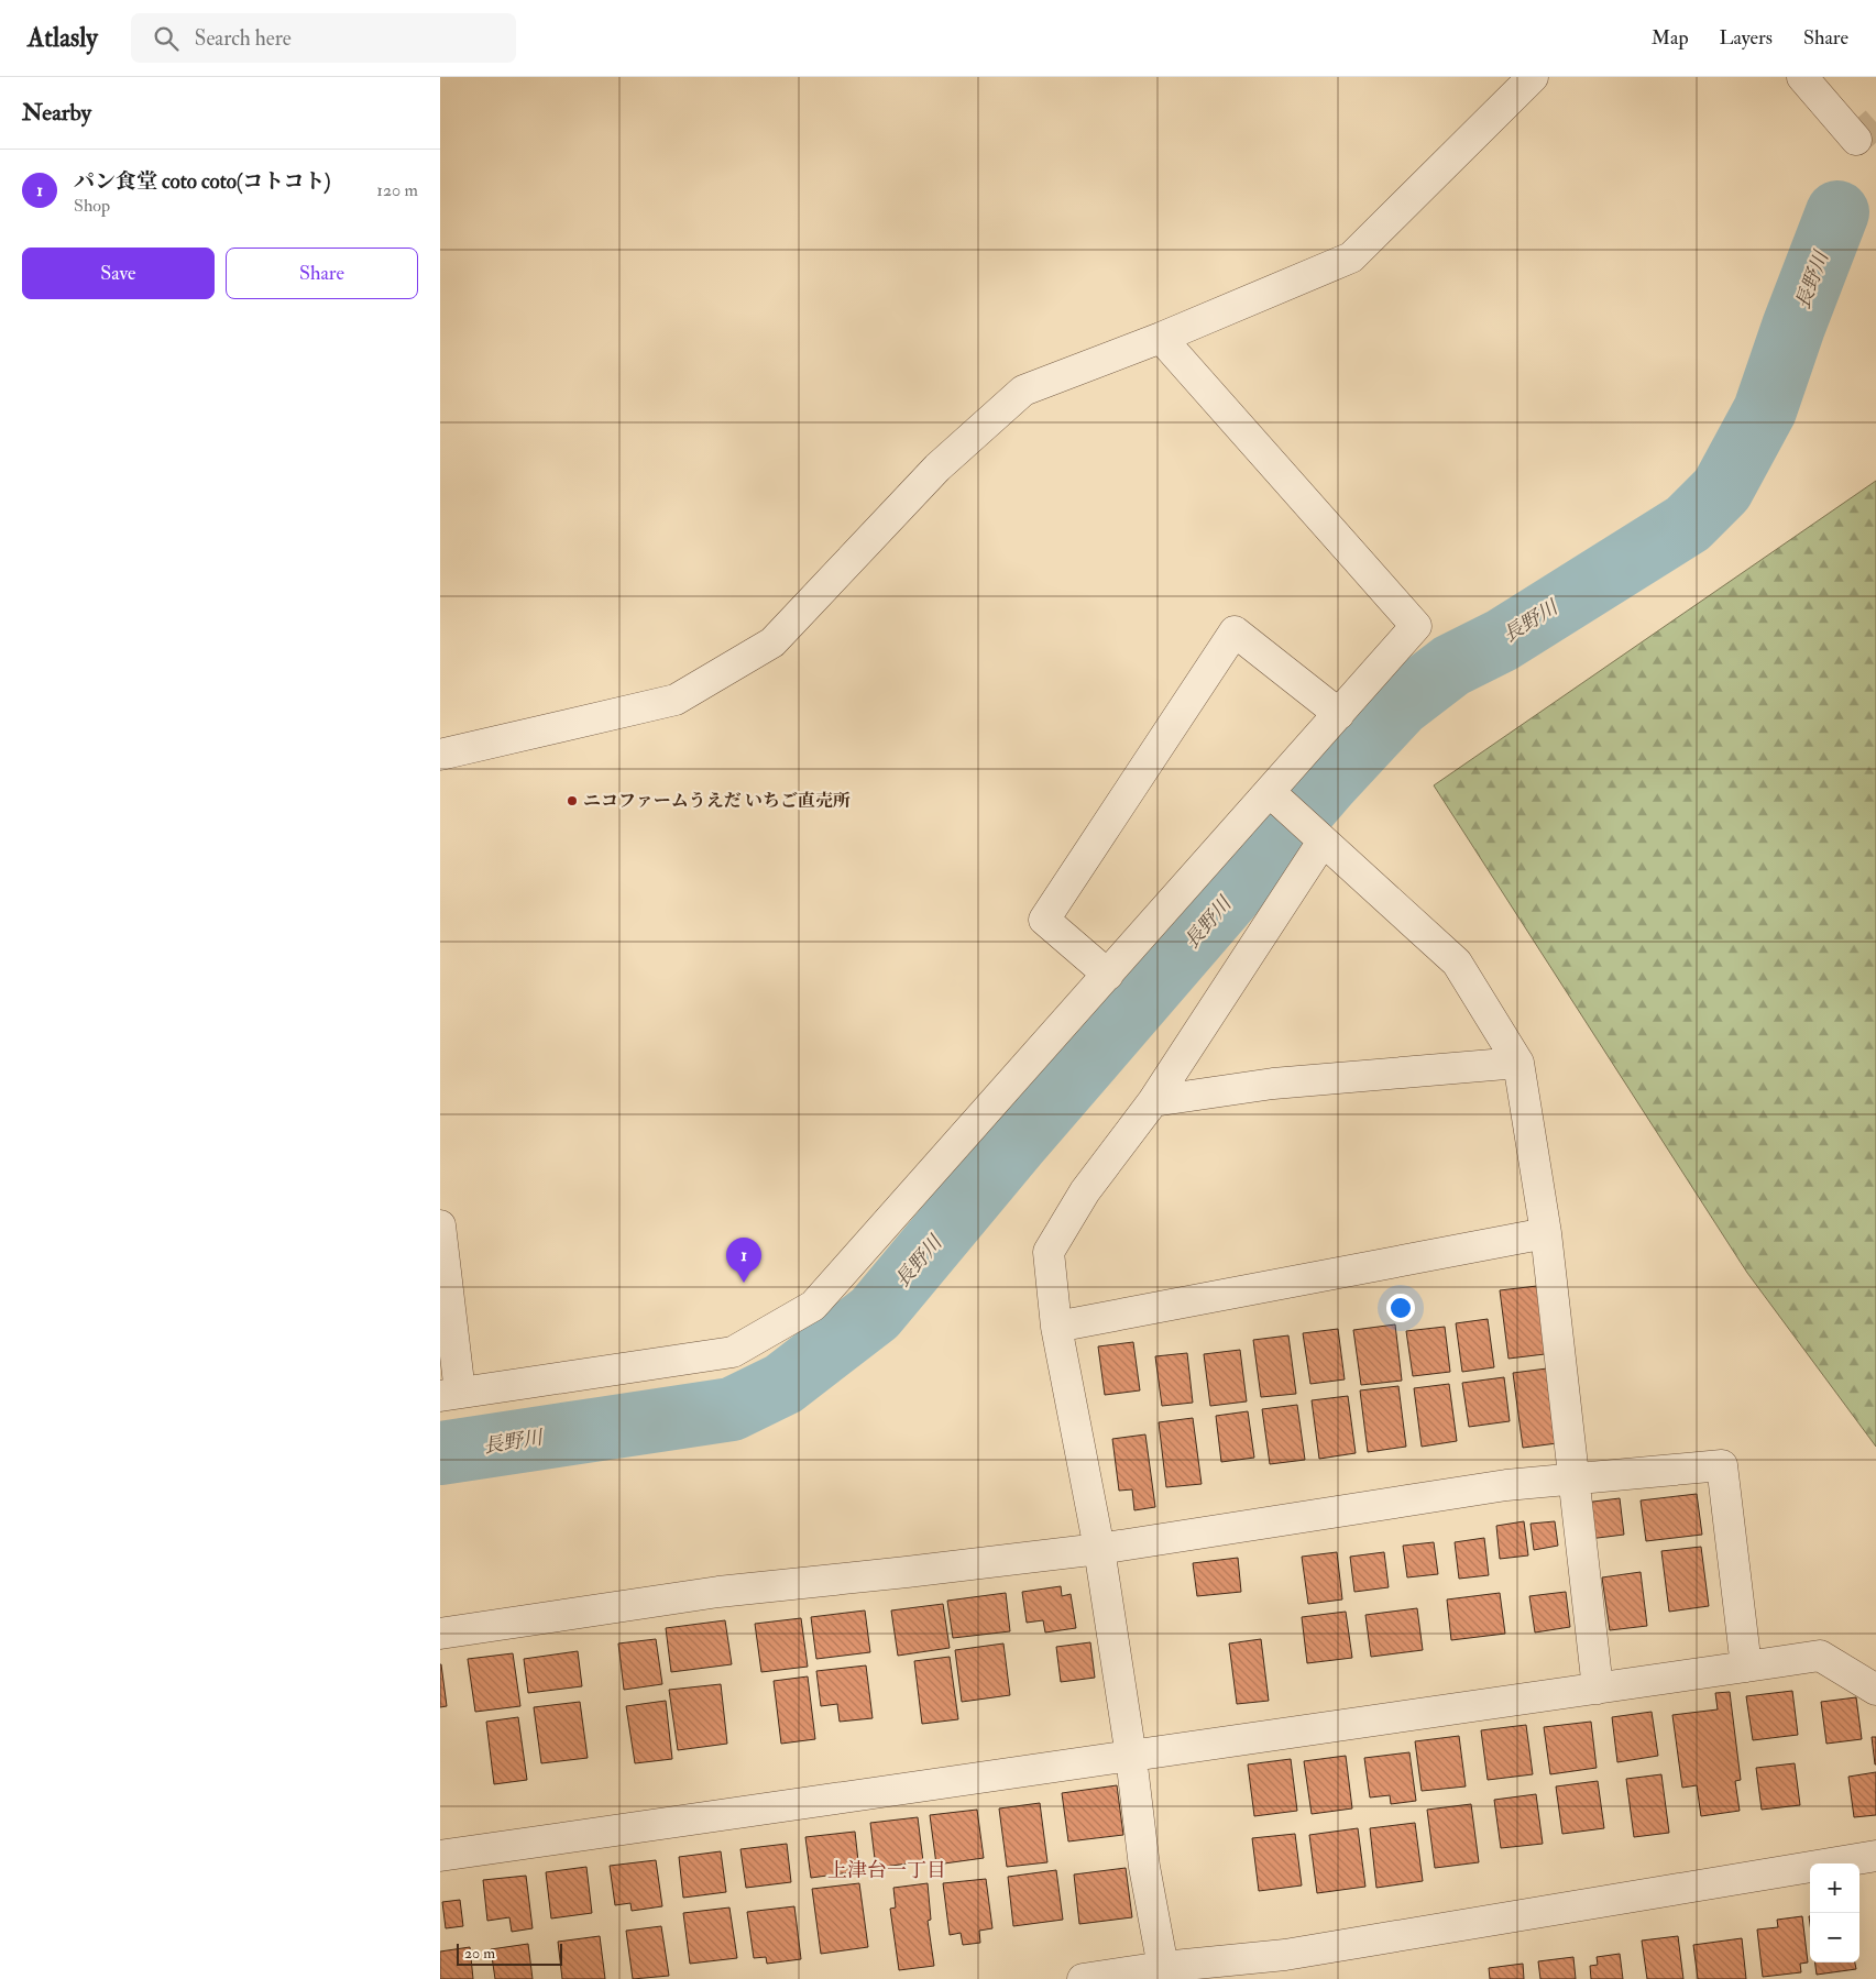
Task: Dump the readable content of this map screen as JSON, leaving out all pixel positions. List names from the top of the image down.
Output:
{
  "districts": ["上津台一丁目"],
  "water": ["長野川"],
  "places": ["ニコファームうえだ いちご直売所"],
  "scale_bar": "20 m",
  "page": {
    "header": "Atlasly",
    "search": "Search here",
    "nav": ["Map", "Layers", "Share"],
    "heading": "Nearby",
    "list": [
      {
        "mark": "1",
        "name": "パン食堂 coto coto(コトコト)",
        "note": "Shop",
        "value": "120 m"
      }
    ],
    "buttons": ["Save", "Share"],
    "pins": "1",
    "map_buttons": ["+", "−"],
    "scale": "20 m"
  }
}
